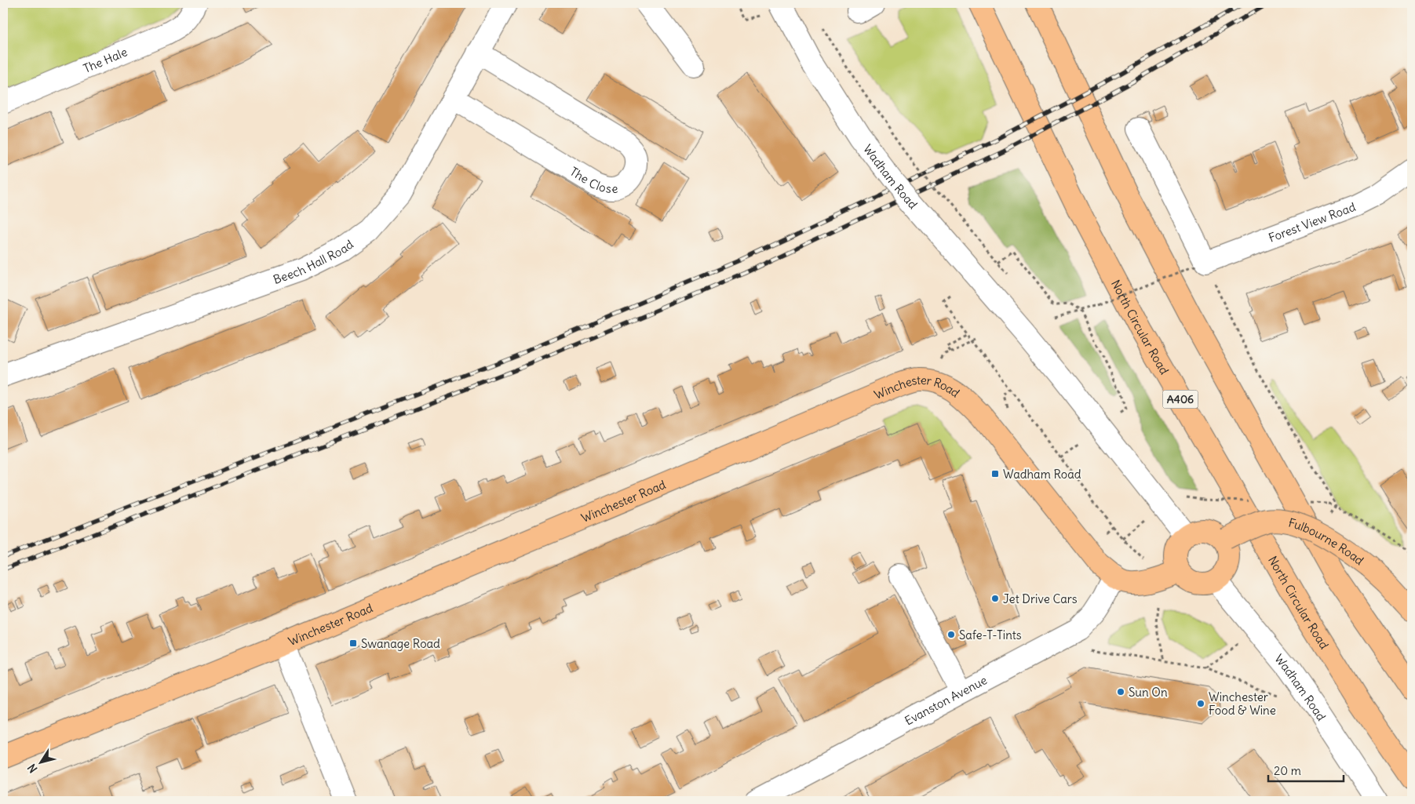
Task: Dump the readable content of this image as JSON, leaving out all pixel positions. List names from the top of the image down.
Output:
{
  "streets": {
    "main road": [
      "North Circular Road",
      "Winchester Road",
      "A406",
      "Fulbourne Road"
    ],
    "street": [
      "The Hale",
      "The Close",
      "Wadham Road",
      "Forest View Road",
      "Beech Hall Road",
      "Evanston Avenue"
    ]
  },
  "crossings": [
    ["The Close", "Beech Hall Road"],
    ["Wadham Road", "Winchester Road"],
    ["Wadham Road", "Fulbourne Road"],
    ["Winchester Road", "Fulbourne Road"],
    ["Winchester Road", "Evanston Avenue"]
  ],
  "places": {
    "transit": ["Wadham Road", "Swanage Road"],
    "other": [
      "Jet Drive Cars",
      "Safe-T-Tints",
      "Sun On",
      "Winchester Food & Wine"
    ]
  },
  "scale_bar": "20 m",
  "north": "bottom left"
}
